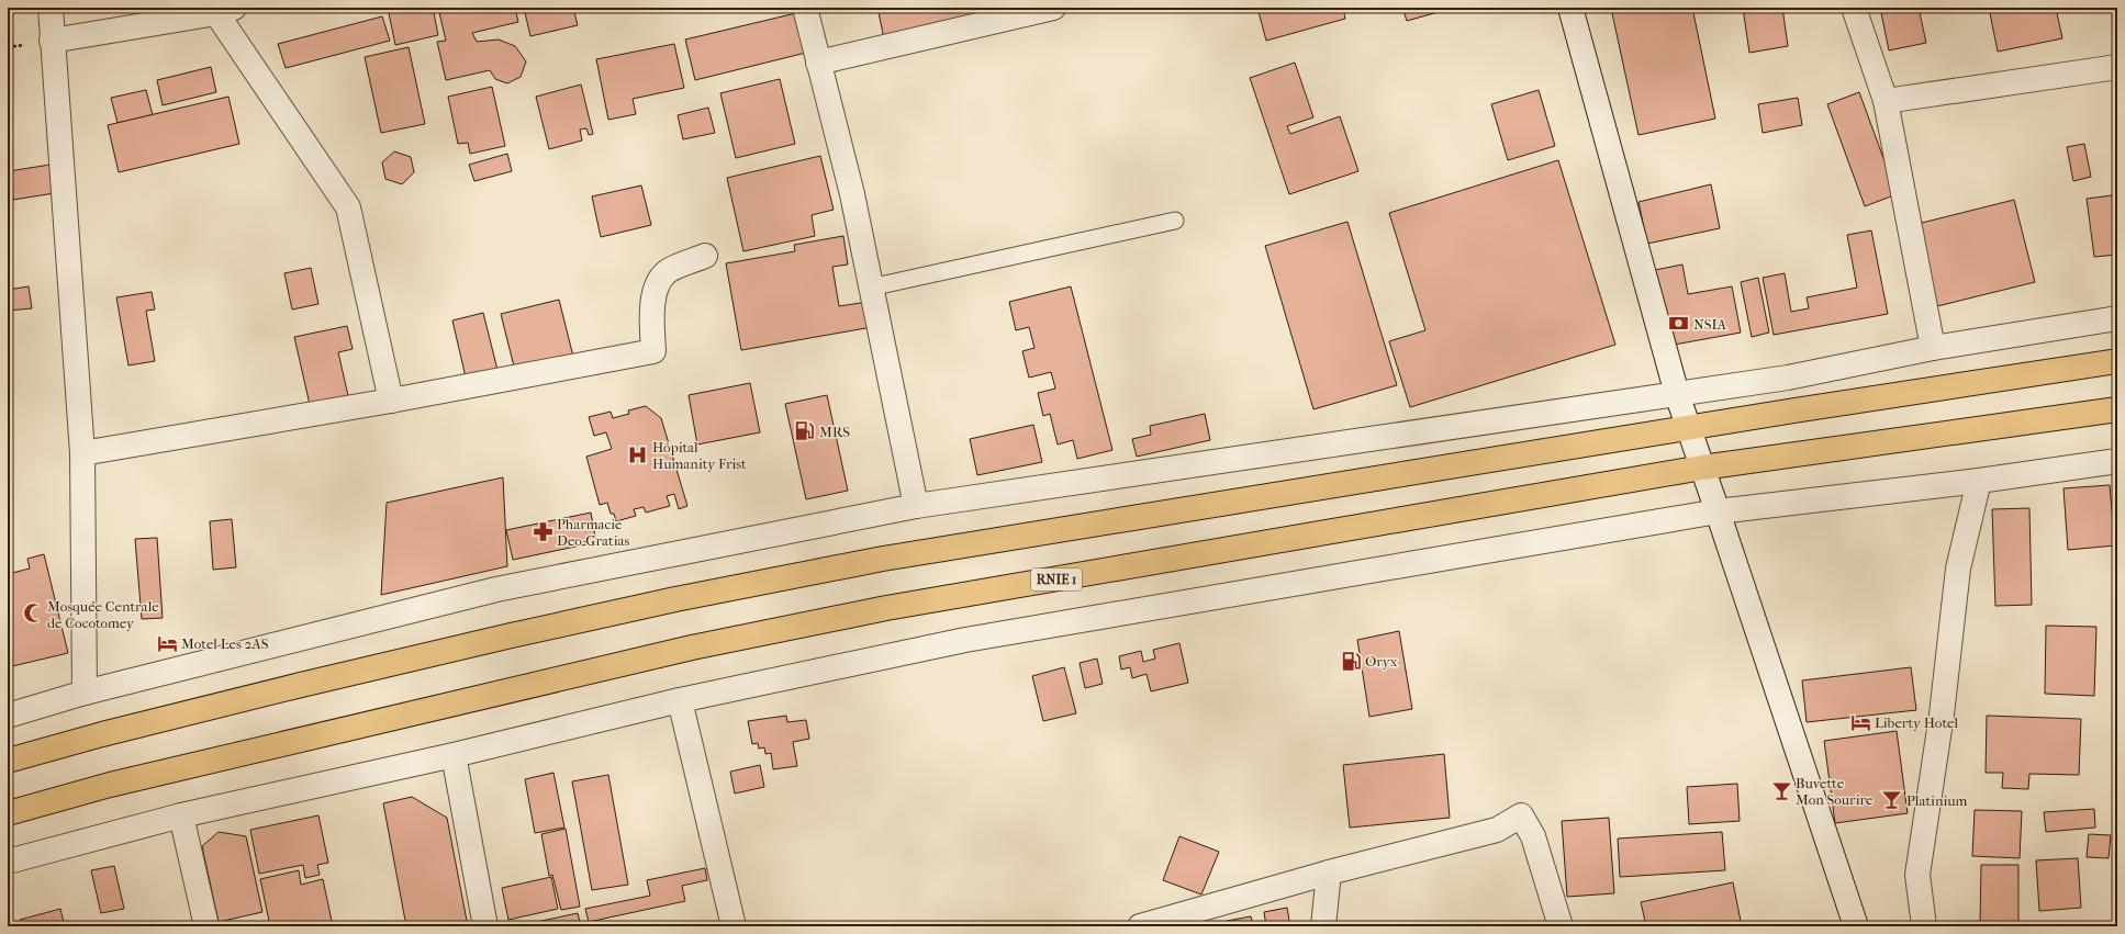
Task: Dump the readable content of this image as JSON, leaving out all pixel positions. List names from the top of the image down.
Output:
{
  "streets": {
    "highway": ["RNIE 1"]
  },
  "places": {
    "bank": ["NSIA"],
    "fuel station": ["MRS", "Oryx"],
    "hospital": ["Hôpital Humanity Frist"],
    "pharmacy": ["Pharmacie Deo-Gratias"],
    "mosque": ["Mosquée Centrale de Cocotomey"],
    "hotel": ["Motel Les 2AS", "Liberty Hotel"],
    "bar": ["Buvette Mon Sourire", "Platinium"]
  }
}
